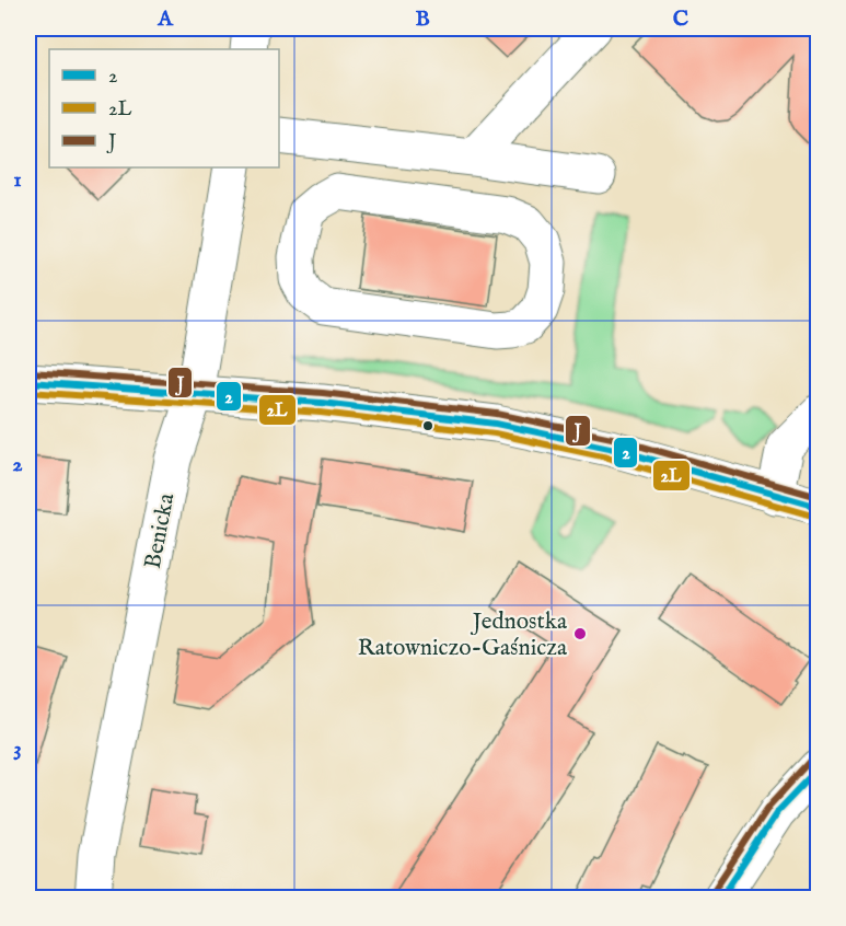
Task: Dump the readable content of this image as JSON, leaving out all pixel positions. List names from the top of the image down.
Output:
{
  "streets": {
    "street": ["Benicka"]
  },
  "places": ["Jednostka Ratowniczo-Gaśnicza"],
  "lines": ["transit line J", "transit line 2", "transit line 2L"],
  "legend": ["2", "2L", "J"],
  "grid": {
    "columns": ["A", "B", "C"],
    "rows": ["1", "2", "3"]
  }
}
